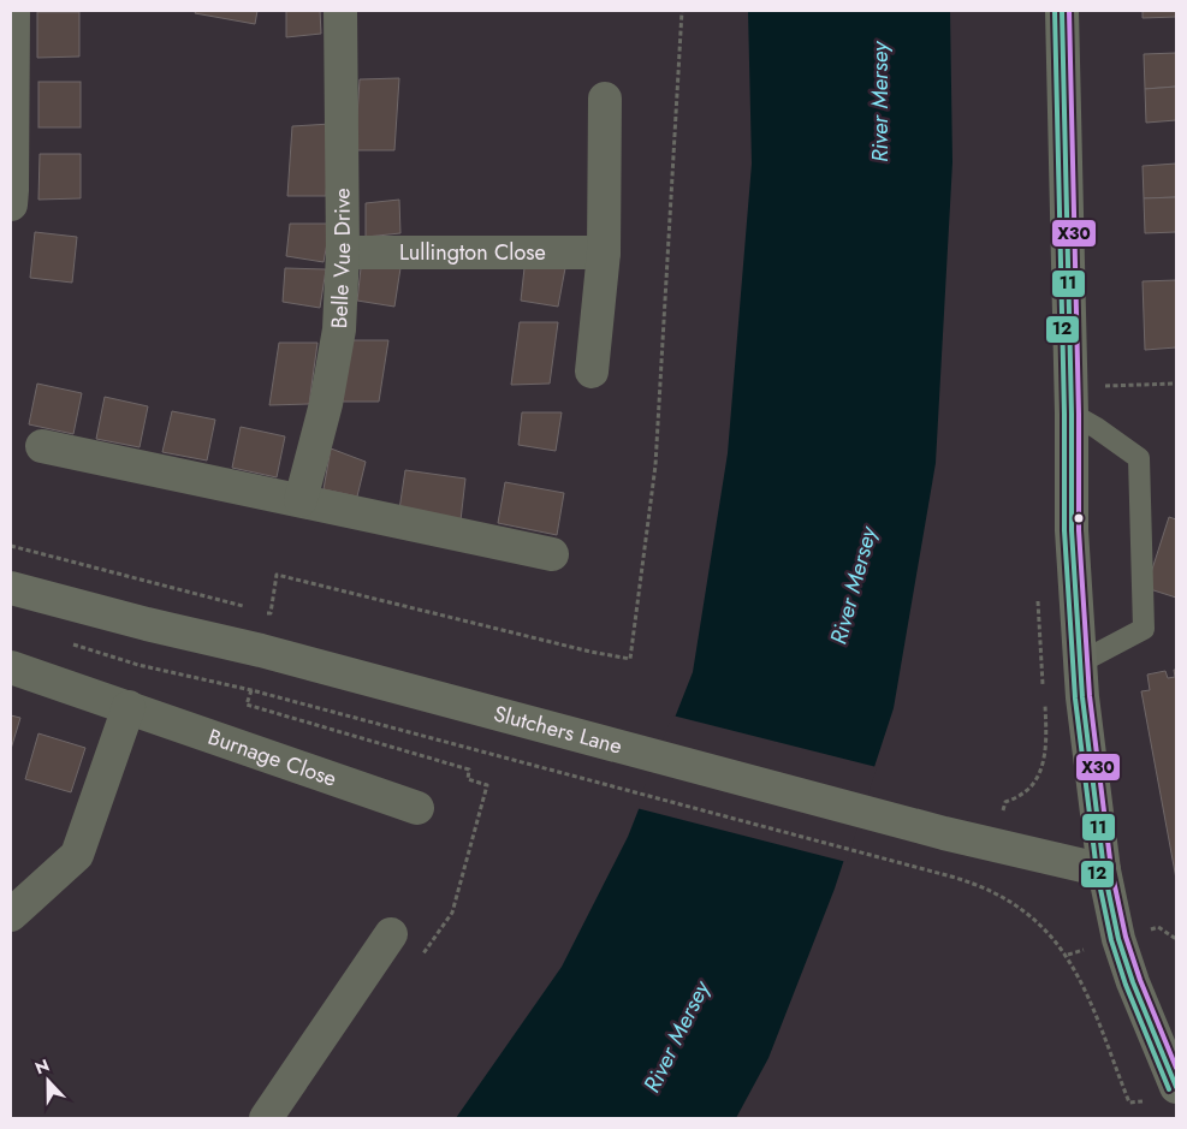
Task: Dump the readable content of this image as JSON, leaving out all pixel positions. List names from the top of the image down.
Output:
{
  "streets": {
    "highway": ["Slutchers Lane"],
    "street": ["Lullington Close", "Belle Vue Drive", "Burnage Close"]
  },
  "crossings": [
    ["Lullington Close", "Belle Vue Drive"]
  ],
  "water": ["River Mersey"],
  "lines": ["transit line 11", "transit line 12", "transit line X30"],
  "north": "top"
}
